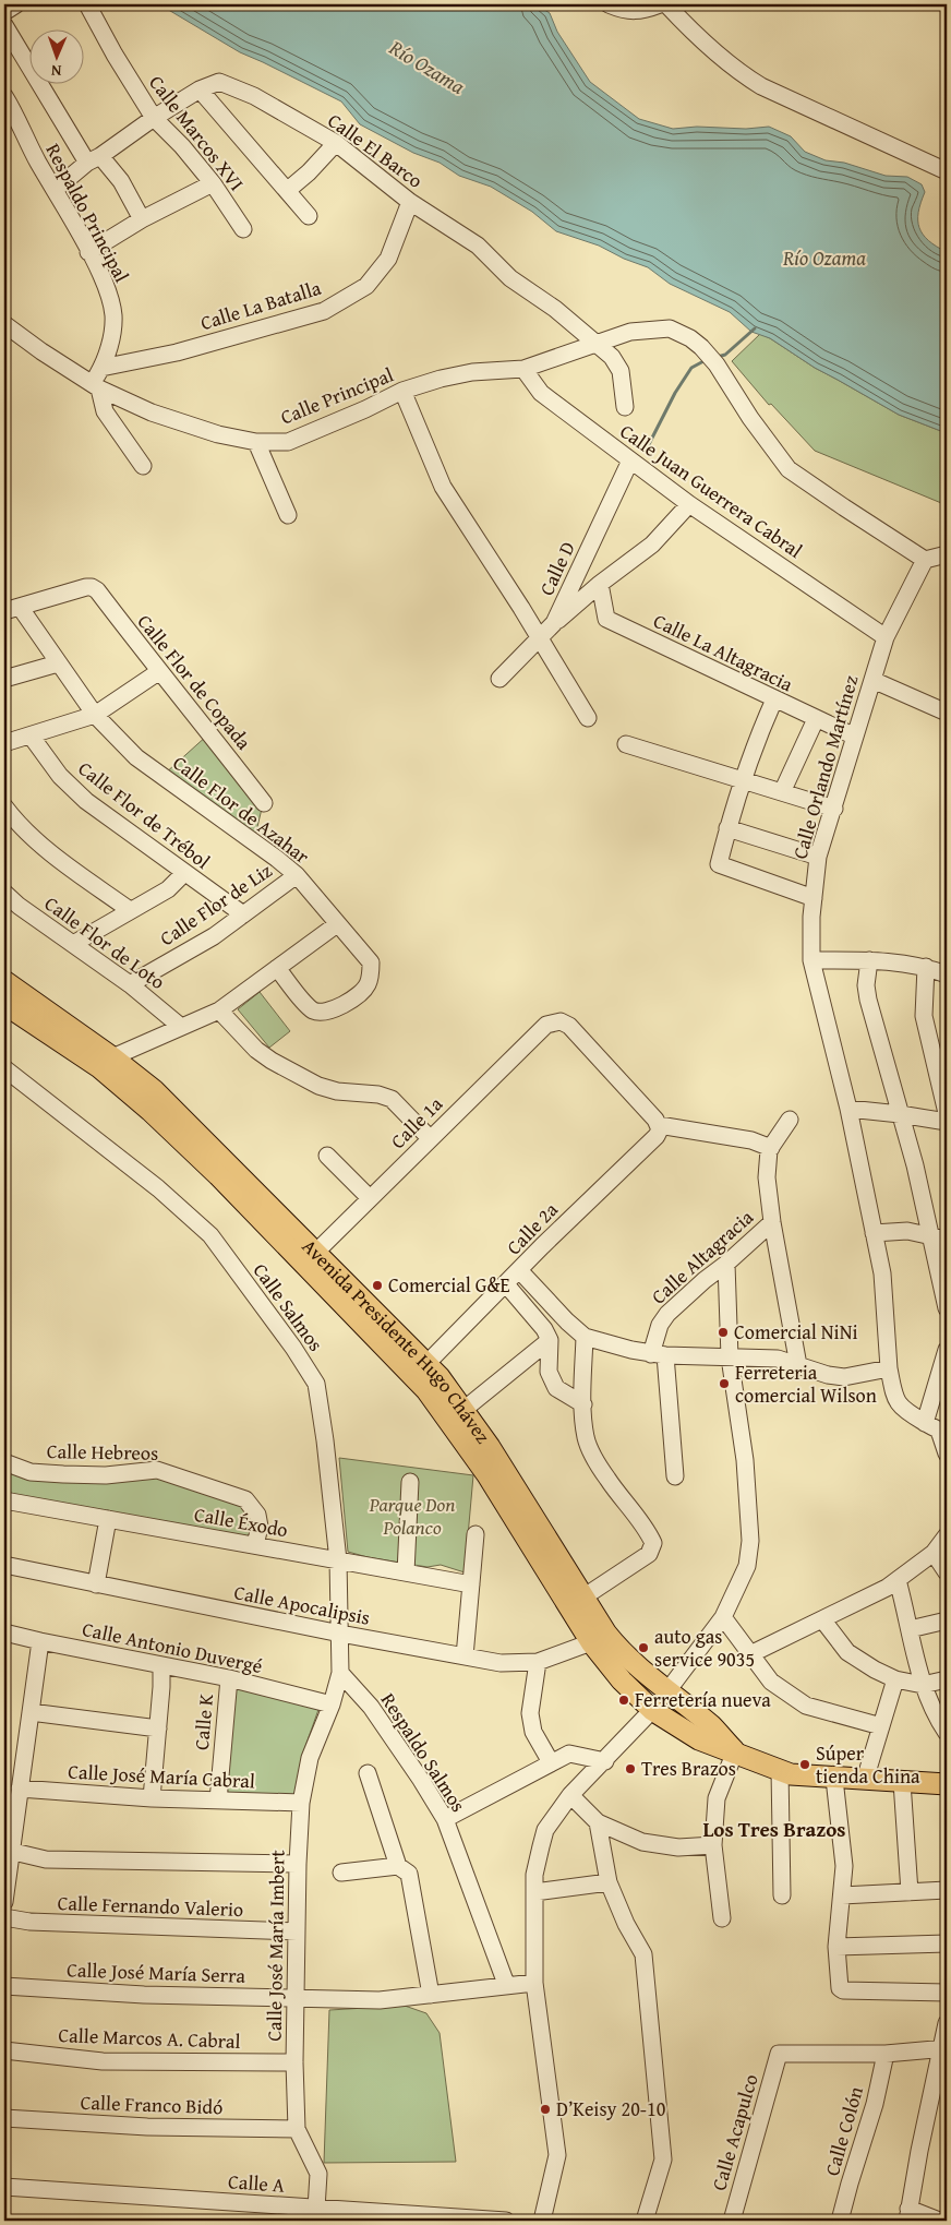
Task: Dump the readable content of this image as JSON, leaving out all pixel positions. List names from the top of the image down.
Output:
{
  "streets": {
    "main road": ["Avenida Presidente Hugo Chávez"],
    "street": [
      "Calle Marcos XVI",
      "Calle El Barco",
      "Respaldo Principal",
      "Calle La Batalla",
      "Calle Principal",
      "Calle Juan Guerrera Cabral",
      "Calle D",
      "Calle La Altagracia",
      "Calle Flor de Copada",
      "Calle Orlando Martínez",
      "Calle Flor de Azahar",
      "Calle Flor de Trébol",
      "Calle Flor de Liz",
      "Calle Flor de Loto",
      "Calle 1a",
      "Calle 2a",
      "Calle Altagracia",
      "Calle Salmos",
      "Calle Hebreos",
      "Calle Éxodo",
      "Calle Apocalipsis",
      "Calle Antonio Duvergé",
      "Calle K",
      "Respaldo Salmos",
      "Calle José María Cabral",
      "Calle Fernando Valerio",
      "Calle José María Imbert",
      "Calle José María Serra",
      "Calle Marcos A. Cabral",
      "Calle Franco Bidó",
      "Calle Colón",
      "Calle Acapulco",
      "Calle A"
    ]
  },
  "crossings": [
    ["Calle Marcos XVI", "Calle El Barco"],
    ["Calle El Barco", "Respaldo Principal"],
    ["Calle El Barco", "Calle La Batalla"],
    ["Calle El Barco", "Calle Principal"],
    ["Respaldo Principal", "Calle La Batalla"],
    ["Respaldo Principal", "Calle Principal"],
    ["Calle Principal", "Calle Juan Guerrera Cabral"],
    ["Calle Principal", "Calle Orlando Martínez"],
    ["Calle Juan Guerrera Cabral", "Calle D"],
    ["Calle Juan Guerrera Cabral", "Calle Orlando Martínez"],
    ["Calle La Altagracia", "Calle Orlando Martínez"],
    ["Calle Flor de Copada", "Calle Flor de Azahar"],
    ["Calle Flor de Azahar", "Calle Flor de Liz"],
    ["Calle Flor de Trébol", "Calle Flor de Liz"],
    ["Calle Flor de Liz", "Calle Flor de Loto"],
    ["Calle 1a", "Calle 2a"],
    ["Calle 1a", "Avenida Presidente Hugo Chávez"],
    ["Calle 2a", "Avenida Presidente Hugo Chávez"],
    ["Calle Salmos", "Calle Éxodo"],
    ["Calle Salmos", "Calle Apocalipsis"],
    ["Calle Salmos", "Respaldo Salmos"],
    ["Calle Salmos", "Calle José María Imbert"],
    ["Avenida Presidente Hugo Chávez", "Calle Apocalipsis"],
    ["Calle Hebreos", "Calle Éxodo"],
    ["Calle Antonio Duvergé", "Calle K"],
    ["Calle Antonio Duvergé", "Calle José María Imbert"],
    ["Calle K", "Calle José María Cabral"],
    ["Respaldo Salmos", "Calle José María Imbert"],
    ["Respaldo Salmos", "Calle José María Serra"],
    ["Calle José María Cabral", "Calle José María Imbert"],
    ["Calle Fernando Valerio", "Calle José María Imbert"],
    ["Calle José María Imbert", "Calle José María Serra"],
    ["Calle José María Imbert", "Calle Marcos A. Cabral"],
    ["Calle José María Imbert", "Calle Franco Bidó"],
    ["Calle José María Imbert", "Calle A"],
    ["Calle Colón", "Calle Acapulco"]
  ],
  "districts": ["Los Tres Brazos"],
  "water": ["Río Ozama"],
  "parks": ["Parque Don Polanco"],
  "places": [
    "Comercial G&E",
    "Comercial NiNi",
    "Ferreteria comercial Wilson",
    "auto gas service 9035",
    "Ferretería nueva",
    "Súper tienda China",
    "Tres Brazos",
    "D’Keisy 20-10"
  ],
  "north": "bottom"
}
